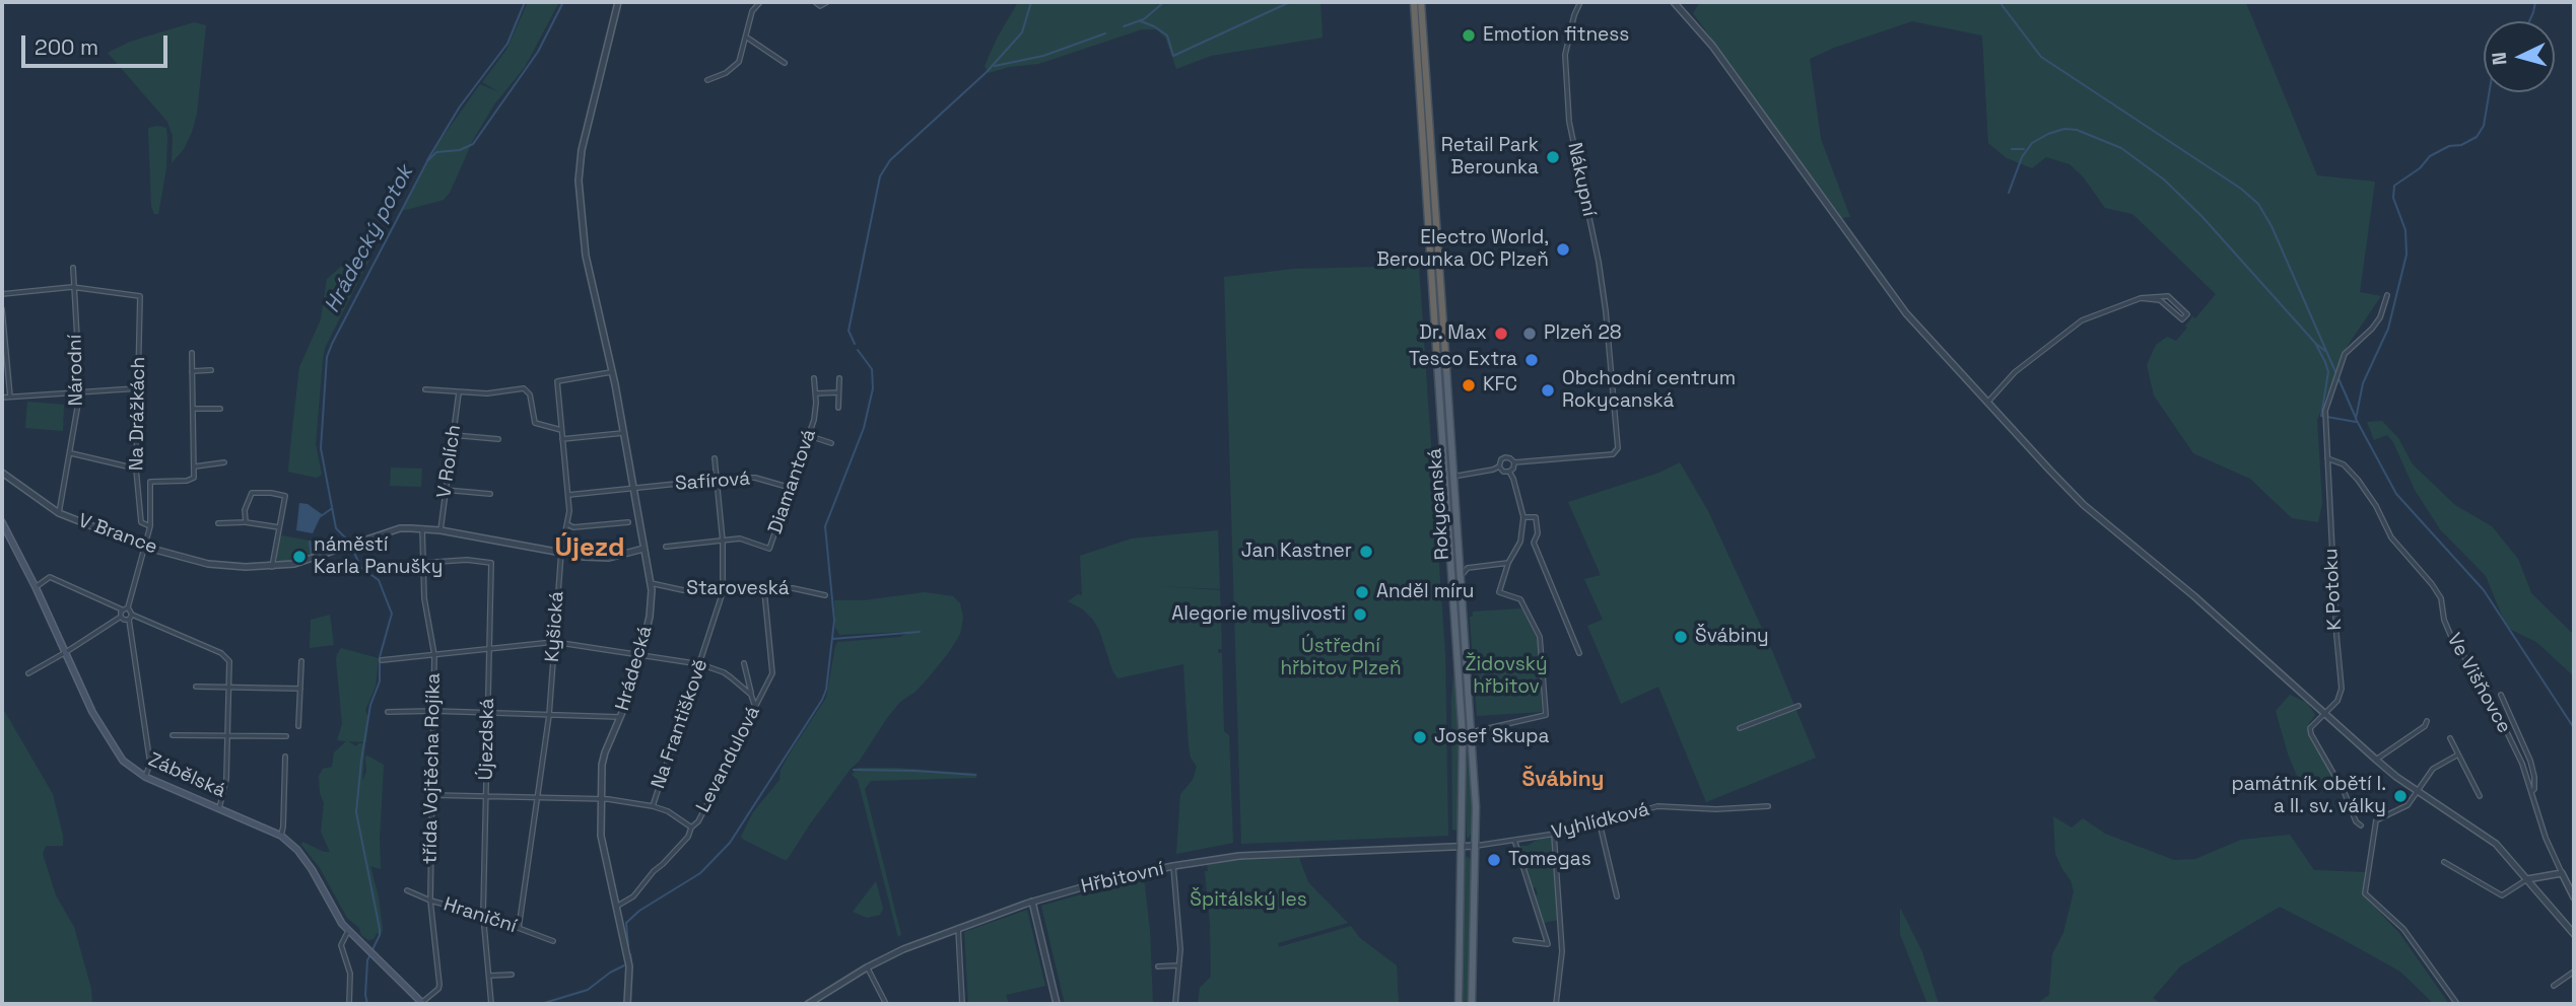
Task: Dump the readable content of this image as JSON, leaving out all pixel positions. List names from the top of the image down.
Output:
{
  "streets": {
    "highway": ["Rokycanská"],
    "main road": ["Zábělská"],
    "street": [
      "Nákupní",
      "Národní",
      "Na Drážkách",
      "V Rolích",
      "Safírová",
      "Diamantová",
      "V Brance",
      "Staroveská",
      "K Potoku",
      "Kyšická",
      "Hrádecká",
      "Ve Višňovce",
      "Na Františkově",
      "Újezdská",
      "Levandulová",
      "třída Vojtěcha Rojíka",
      "Vyhlídková",
      "Hřbitovní",
      "Hraniční"
    ]
  },
  "crossings": [
    ["Národní", "Na Drážkách"],
    ["Národní", "V Brance"],
    ["Safírová", "Diamantová"],
    ["Safírová", "Kyšická"],
    ["Safírová", "Hrádecká"],
    ["Safírová", "Na Františkově"],
    ["Diamantová", "Na Františkově"],
    ["Rokycanská", "Vyhlídková"],
    ["Rokycanská", "Hřbitovní"],
    ["Staroveská", "Hrádecká"],
    ["Staroveská", "Na Františkově"],
    ["Staroveská", "Levandulová"],
    ["K Potoku", "Ve Višňovce"],
    ["Kyšická", "Hrádecká"],
    ["Kyšická", "Na Františkově"],
    ["Kyšická", "Hraniční"],
    ["Hrádecká", "Na Františkově"],
    ["Hrádecká", "Levandulová"],
    ["Na Františkově", "Újezdská"],
    ["Na Františkově", "třída Vojtěcha Rojíka"],
    ["Újezdská", "třída Vojtěcha Rojíka"],
    ["Újezdská", "Hraniční"],
    ["třída Vojtěcha Rojíka", "Zábělská"],
    ["třída Vojtěcha Rojíka", "Hraniční"],
    ["Vyhlídková", "Hřbitovní"]
  ],
  "districts": ["Újezd", "Švábiny"],
  "water": ["Hrádecký potok"],
  "parks": ["Ústřední hřbitov Plzeň", "Židovský hřbitov", "Špitálský les"],
  "places": [
    "Emotion fitness",
    "Retail Park Berounka",
    "Electro World, Berounka OC Plzeň",
    "Dr. Max",
    "Plzeň 28",
    "Tesco Extra",
    "KFC",
    "Obchodní centrum Rokycanská",
    "Jan Kastner",
    "náměstí Karla Panušky",
    "Anděl míru",
    "Alegorie myslivosti",
    "Švábiny",
    "Josef Skupa",
    "památník obětí I. a II. sv. války",
    "Tomegas"
  ],
  "scale_bar": "200 m",
  "north": "left"
}
